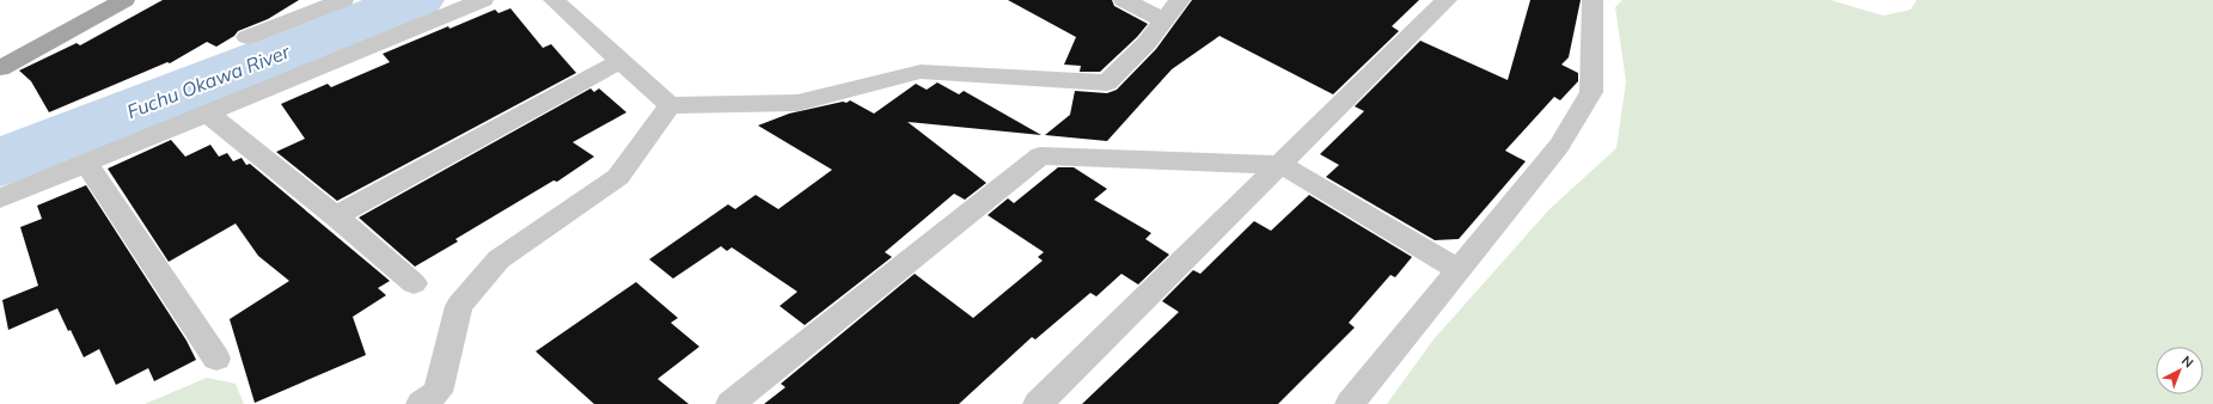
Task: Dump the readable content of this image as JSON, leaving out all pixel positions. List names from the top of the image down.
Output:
{
  "water": ["Fuchu Okawa River"],
  "north": "top right"
}
